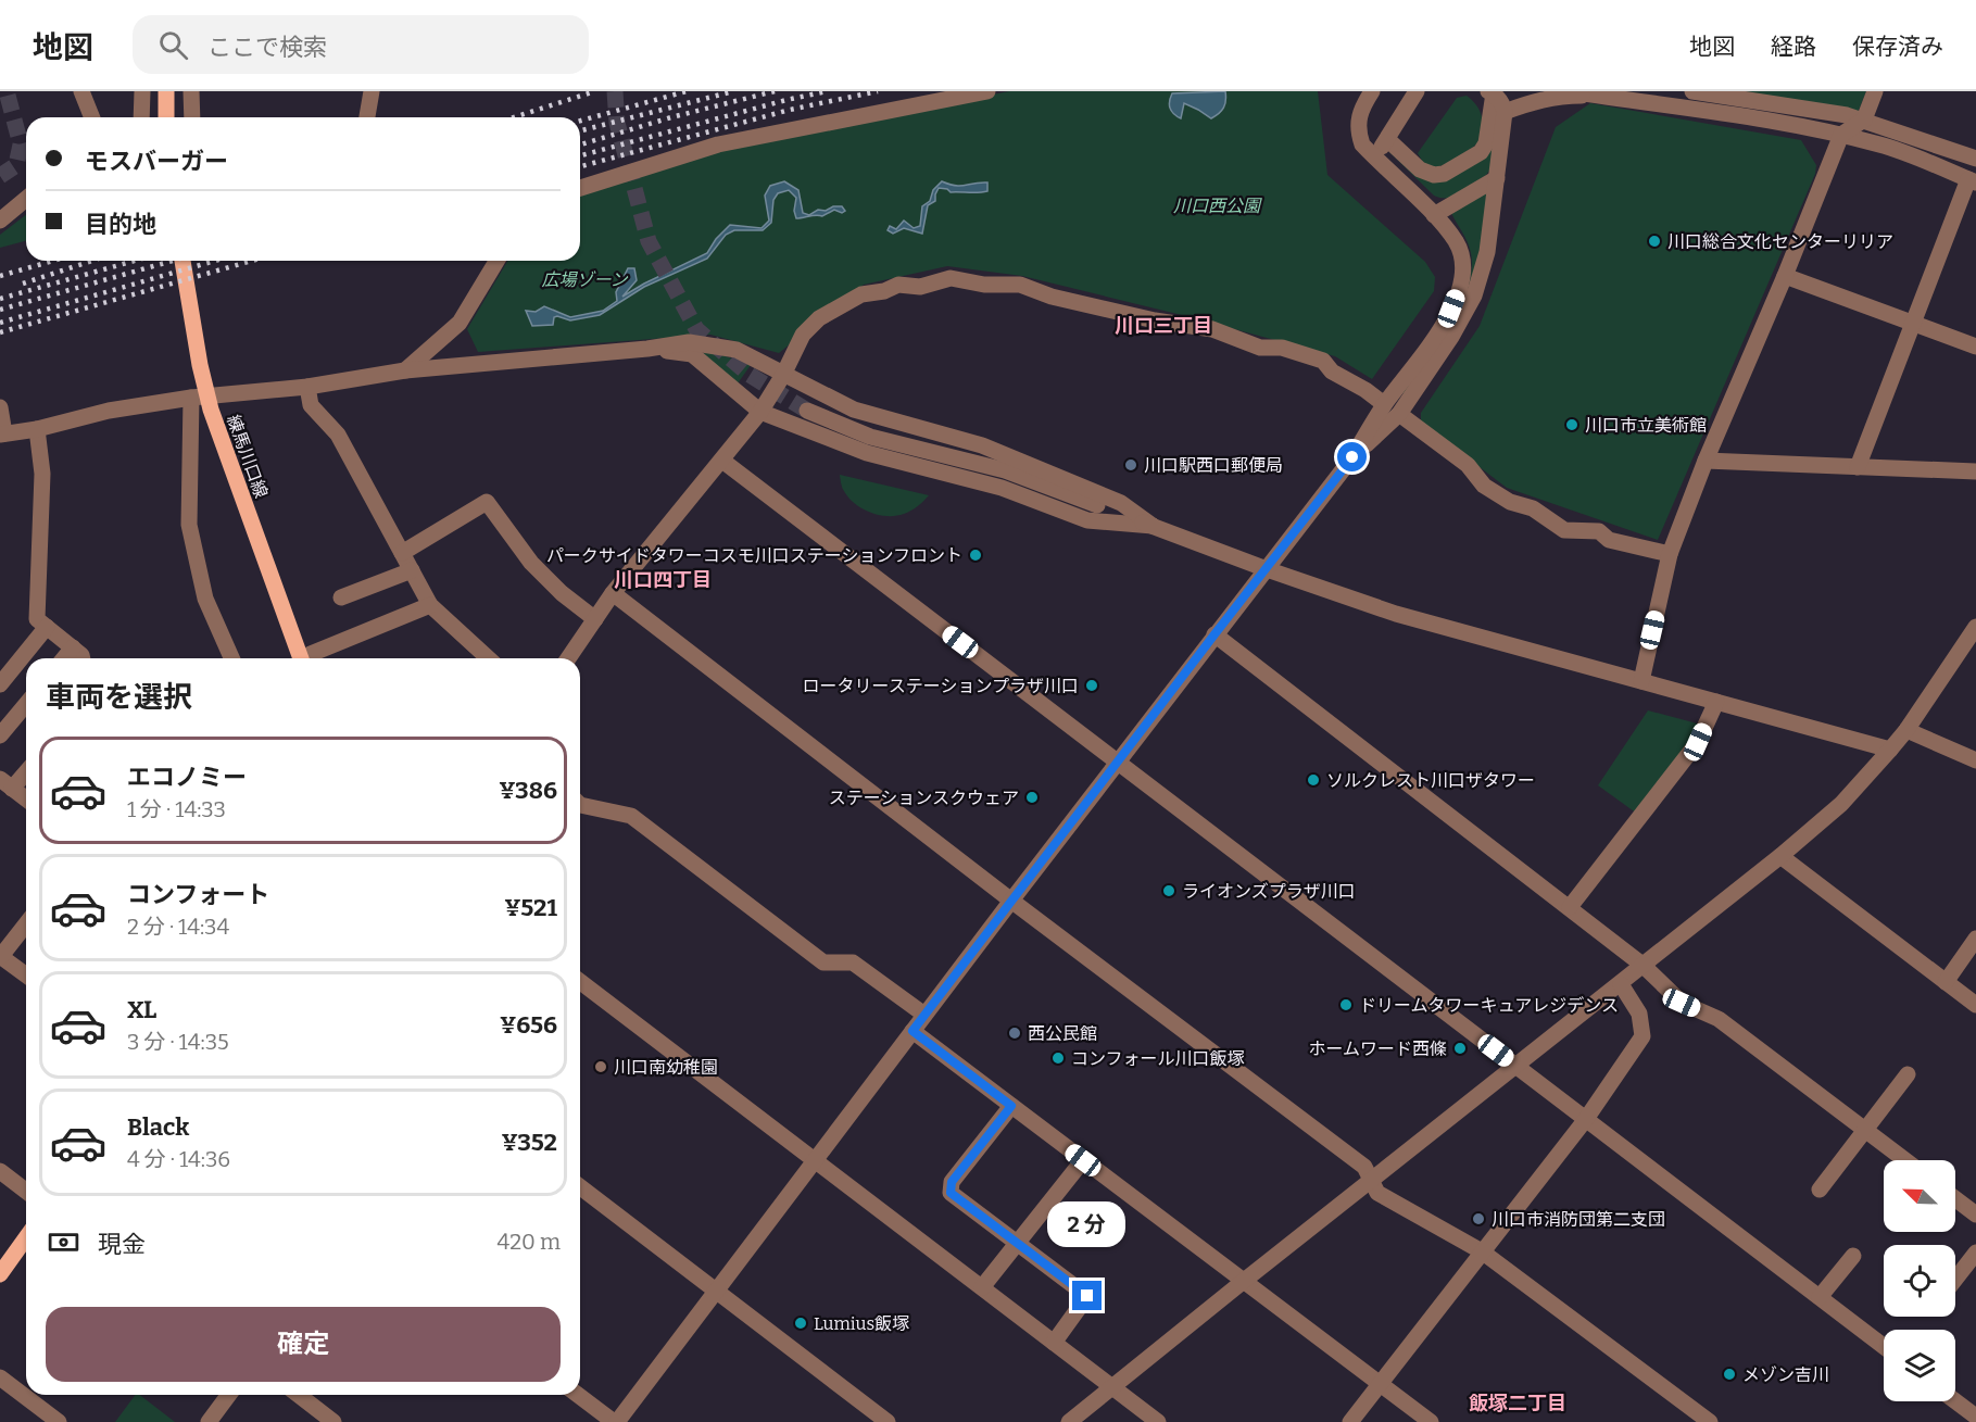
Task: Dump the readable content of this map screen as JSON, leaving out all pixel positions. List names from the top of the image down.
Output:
{
  "streets": {
    "main road": ["練馬川口線"]
  },
  "districts": ["川口三丁目", "川口四丁目", "飯塚二丁目"],
  "parks": ["川口西公園", "広場ゾーン"],
  "places": [
    "川口総合文化センターリリア",
    "川口市立美術館",
    "川口駅西口郵便局",
    "パークサイドタワーコスモ川口ステーションフロント",
    "ロータリーステーションプラザ川口",
    "ソルクレスト川口ザタワー",
    "ステーションスクウェア",
    "ライオンズプラザ川口",
    "ドリームタワーキュアレジデンス",
    "西公民館",
    "ホームワード西條",
    "コンフォール川口飯塚",
    "川口南幼稚園",
    "川口市消防団第二支団",
    "Lumius飯塚",
    "メゾン吉川"
  ],
  "north": "top left",
  "page": {
    "header": "地図",
    "search": "ここで検索",
    "nav": ["地図", "経路", "保存済み"],
    "banner": ["モスバーガー", "目的地"],
    "heading": "車両を選択",
    "list": [
      {
        "name": "エコノミー",
        "note": "1 分 · 14:33",
        "value": "¥386"
      },
      {
        "name": "コンフォート",
        "note": "2 分 · 14:34",
        "value": "¥521"
      },
      {
        "name": "XL",
        "note": "3 分 · 14:35",
        "value": "¥656"
      },
      {
        "name": "Black",
        "note": "4 分 · 14:36",
        "value": "¥352"
      }
    ],
    "bubble": "2 分",
    "pay": ["現金", "420 m"],
    "buttons": "確定"
  }
}
